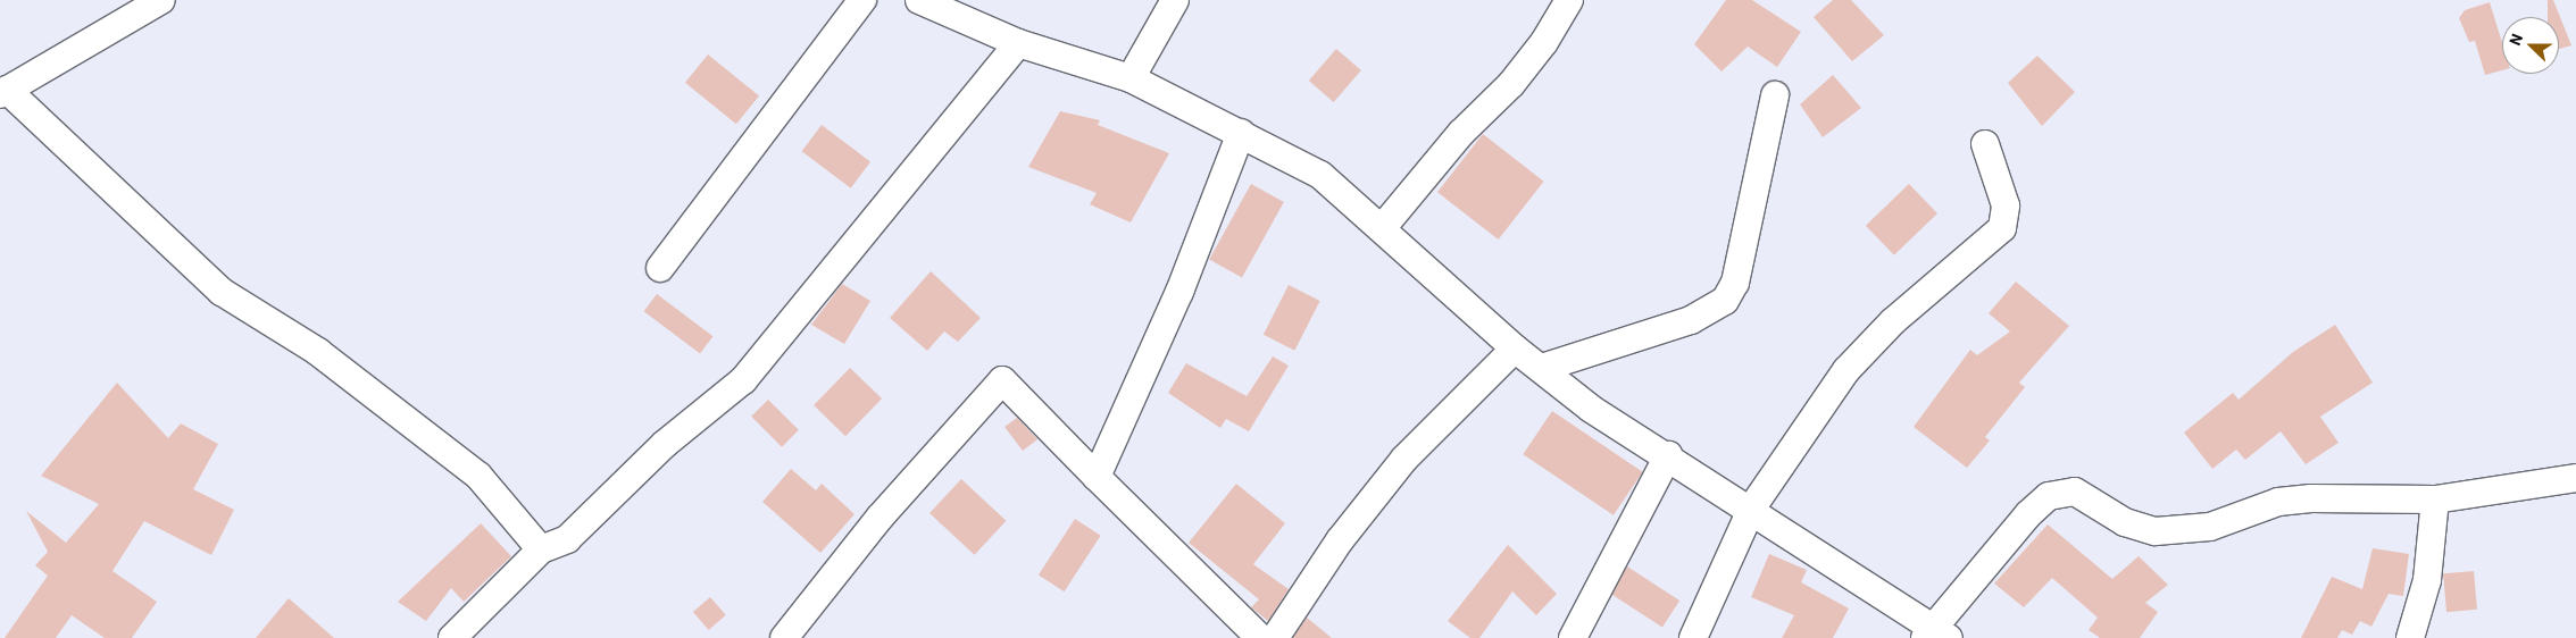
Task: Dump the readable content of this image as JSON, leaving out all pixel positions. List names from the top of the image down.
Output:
{
  "north": "left"
}
